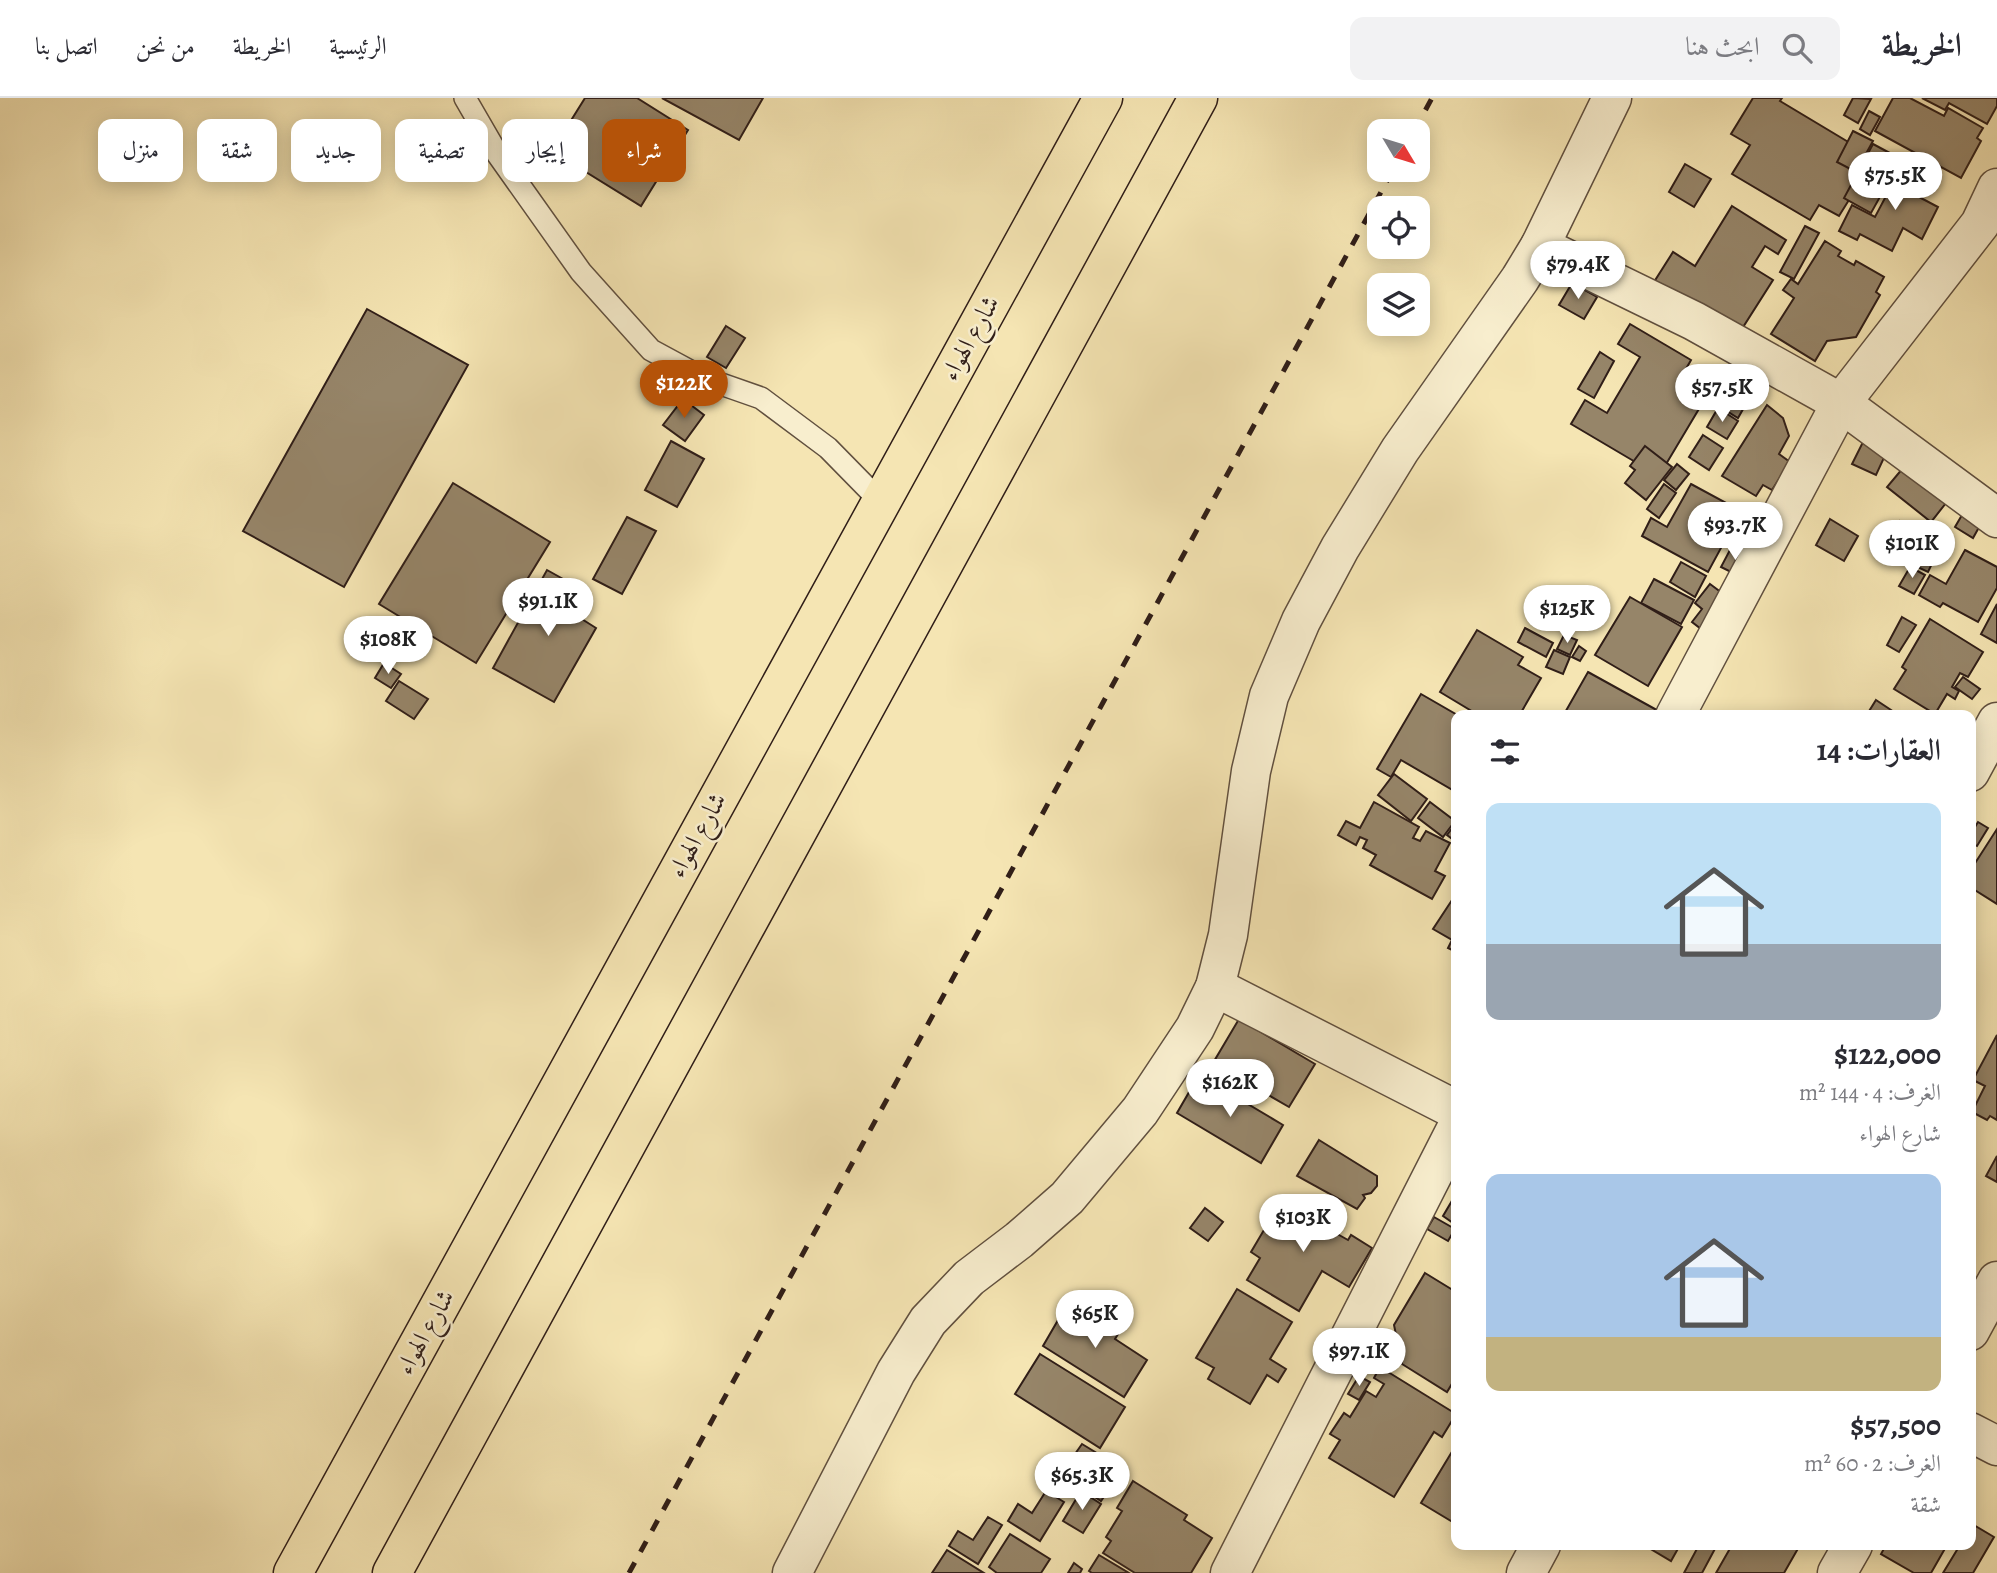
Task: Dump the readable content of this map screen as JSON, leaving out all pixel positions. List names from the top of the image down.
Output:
{
  "streets": {
    "highway": ["شارع الهواء"]
  },
  "north": "bottom right",
  "page": {
    "header": "الخريطة",
    "search": "ابحث هنا",
    "nav": [
      "الرئيسية",
      "الخريطة",
      "من نحن",
      "اتصل بنا"
    ],
    "chip": [
      "شراء",
      "إيجار",
      "تصفية",
      "جديد",
      "شقة",
      "منزل"
    ],
    "price": [
      "$75.5K",
      "$79.4K",
      "$122K",
      "$57.5K",
      "$93.7K",
      "$101K",
      "$91.1K",
      "$125K",
      "$108K",
      "$162K",
      "$103K",
      "$65K",
      "$97.1K",
      "$65.3K"
    ],
    "heading": "العقارات: 14",
    "list": [
      {
        "name": "$122,000",
        "note": "الغرف: 4 · 144 m² · شارع الهواء"
      },
      {
        "name": "$57,500",
        "note": "الغرف: 2 · 60 m² · شقة"
      }
    ]
  }
}
